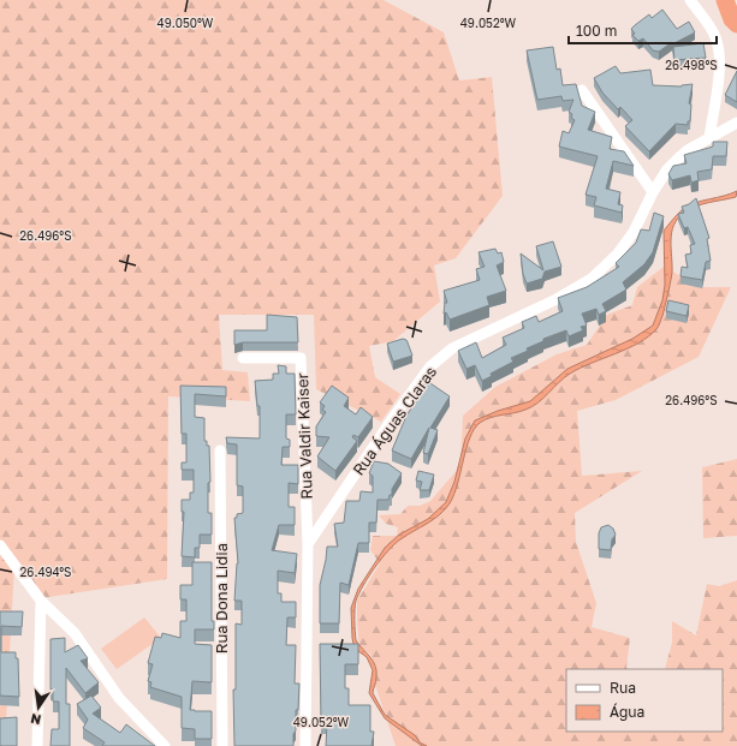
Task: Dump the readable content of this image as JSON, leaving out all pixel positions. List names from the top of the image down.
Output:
{
  "streets": {
    "street": ["Rua Águas Claras", "Rua Valdir Kaiser", "Rua Dona Lidia"]
  },
  "crossings": [
    ["Rua Águas Claras", "Rua Valdir Kaiser"]
  ],
  "legend": ["Rua", "Água"],
  "scale_bar": "100 m",
  "north": "bottom",
  "coordinates": [
    "49.050°W",
    "49.052°W",
    "26.498°S",
    "26.496°S",
    "26.494°S"
  ]
}
